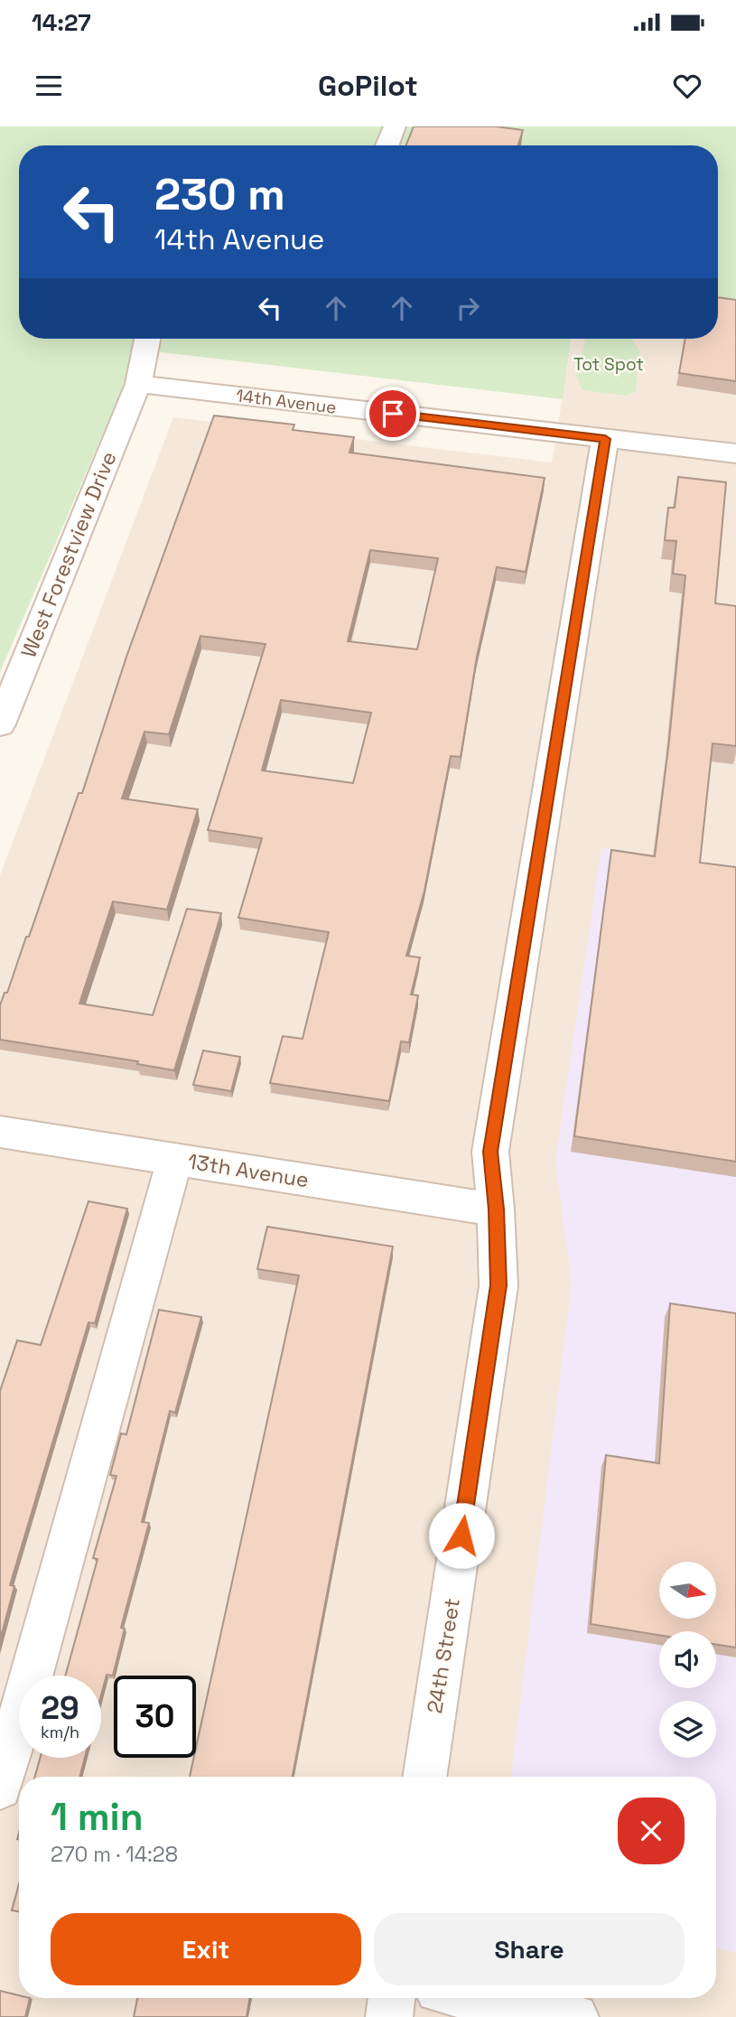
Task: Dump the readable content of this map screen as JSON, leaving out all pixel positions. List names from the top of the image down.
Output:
{
  "streets": {
    "street": [
      "14th Avenue",
      "West Forestview Drive",
      "13th Avenue",
      "24th Street"
    ]
  },
  "crossings": [
    ["14th Avenue", "West Forestview Drive"],
    ["14th Avenue", "24th Street"],
    ["13th Avenue", "24th Street"]
  ],
  "parks": ["Tot Spot"],
  "north": "right",
  "page": {
    "status": "14:27",
    "header": "GoPilot",
    "turn": ["230 m", "14th Avenue"],
    "speed": "29 km/h",
    "limit": "30",
    "heading": ["1 min", "270 m · 14:28"],
    "buttons": ["Exit", "Share"]
  }
}
